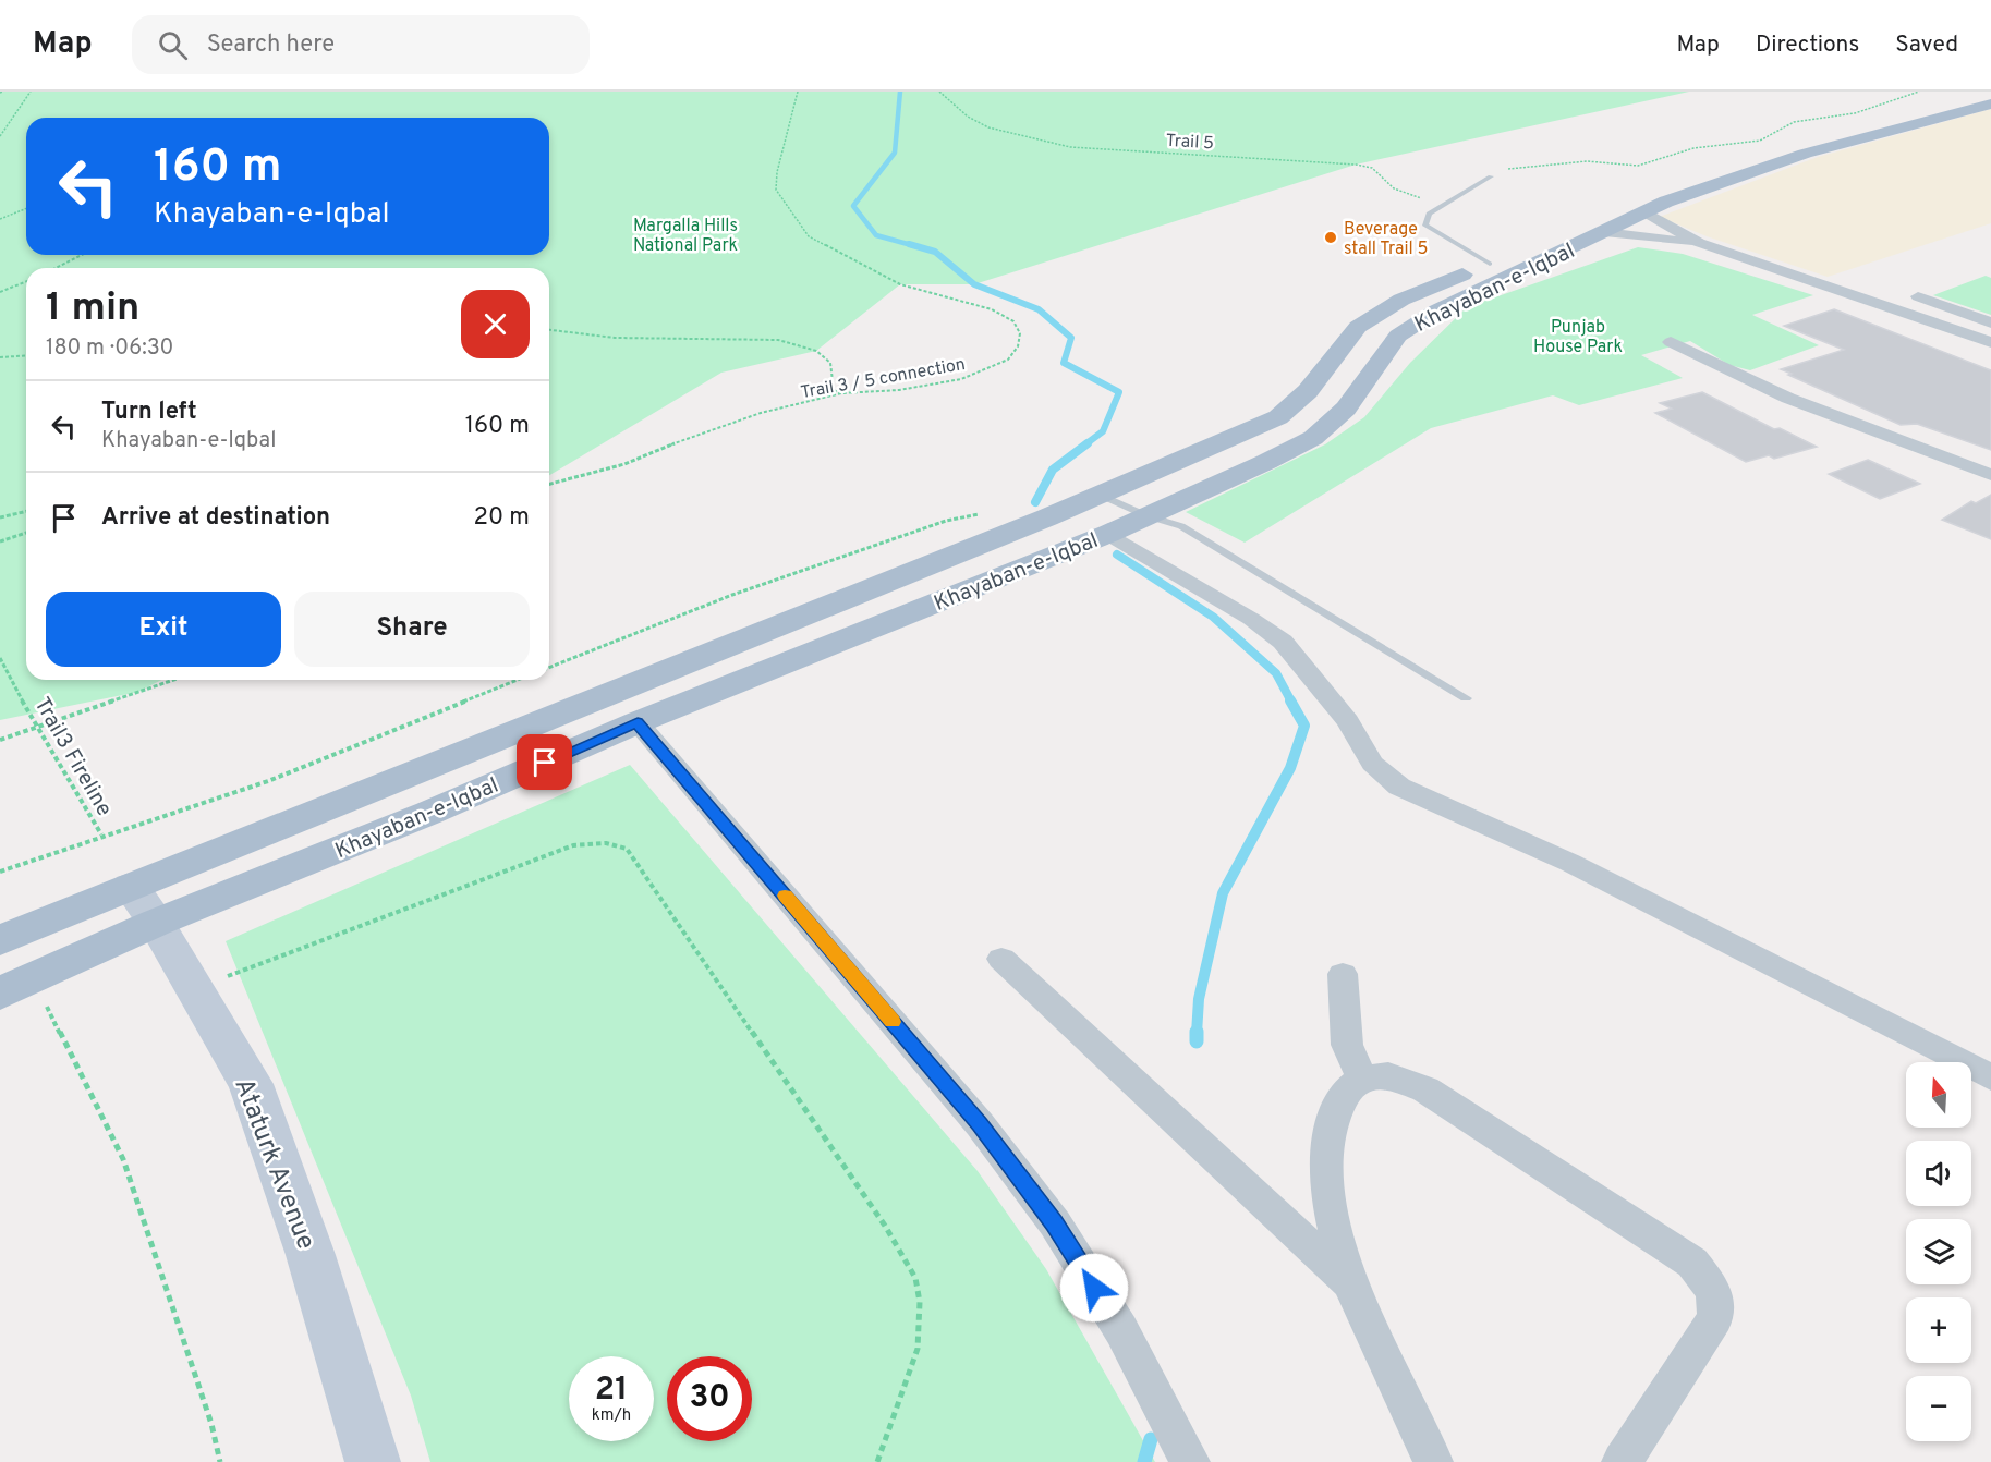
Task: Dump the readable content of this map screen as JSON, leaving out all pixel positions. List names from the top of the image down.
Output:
{
  "streets": {
    "main road": ["Khayaban-e-Iqbal"],
    "street": ["Ataturk Avenue"],
    "path": ["Trail 5", "Trail 3 / 5 connection", "Trail3 Fireline"]
  },
  "crossings": [
    ["Khayaban-e-Iqbal", "Ataturk Avenue"]
  ],
  "parks": ["Margalla Hills National Park", "Punjab House Park"],
  "places": ["Beverage stall Trail 5"],
  "north": "top",
  "page": {
    "header": "Map",
    "search": "Search here",
    "nav": ["Map", "Directions", "Saved"],
    "turn": ["160 m", "Khayaban-e-Iqbal"],
    "heading": ["1 min", "180 m · 06:30"],
    "list": [
      {
        "name": "Turn left",
        "note": "Khayaban-e-Iqbal",
        "value": "160 m"
      },
      {
        "name": "Arrive at destination",
        "value": "20 m"
      }
    ],
    "buttons": ["Exit", "Share"],
    "map_buttons": ["+", "−"],
    "speed": "21 km/h",
    "limit": "30"
  }
}
